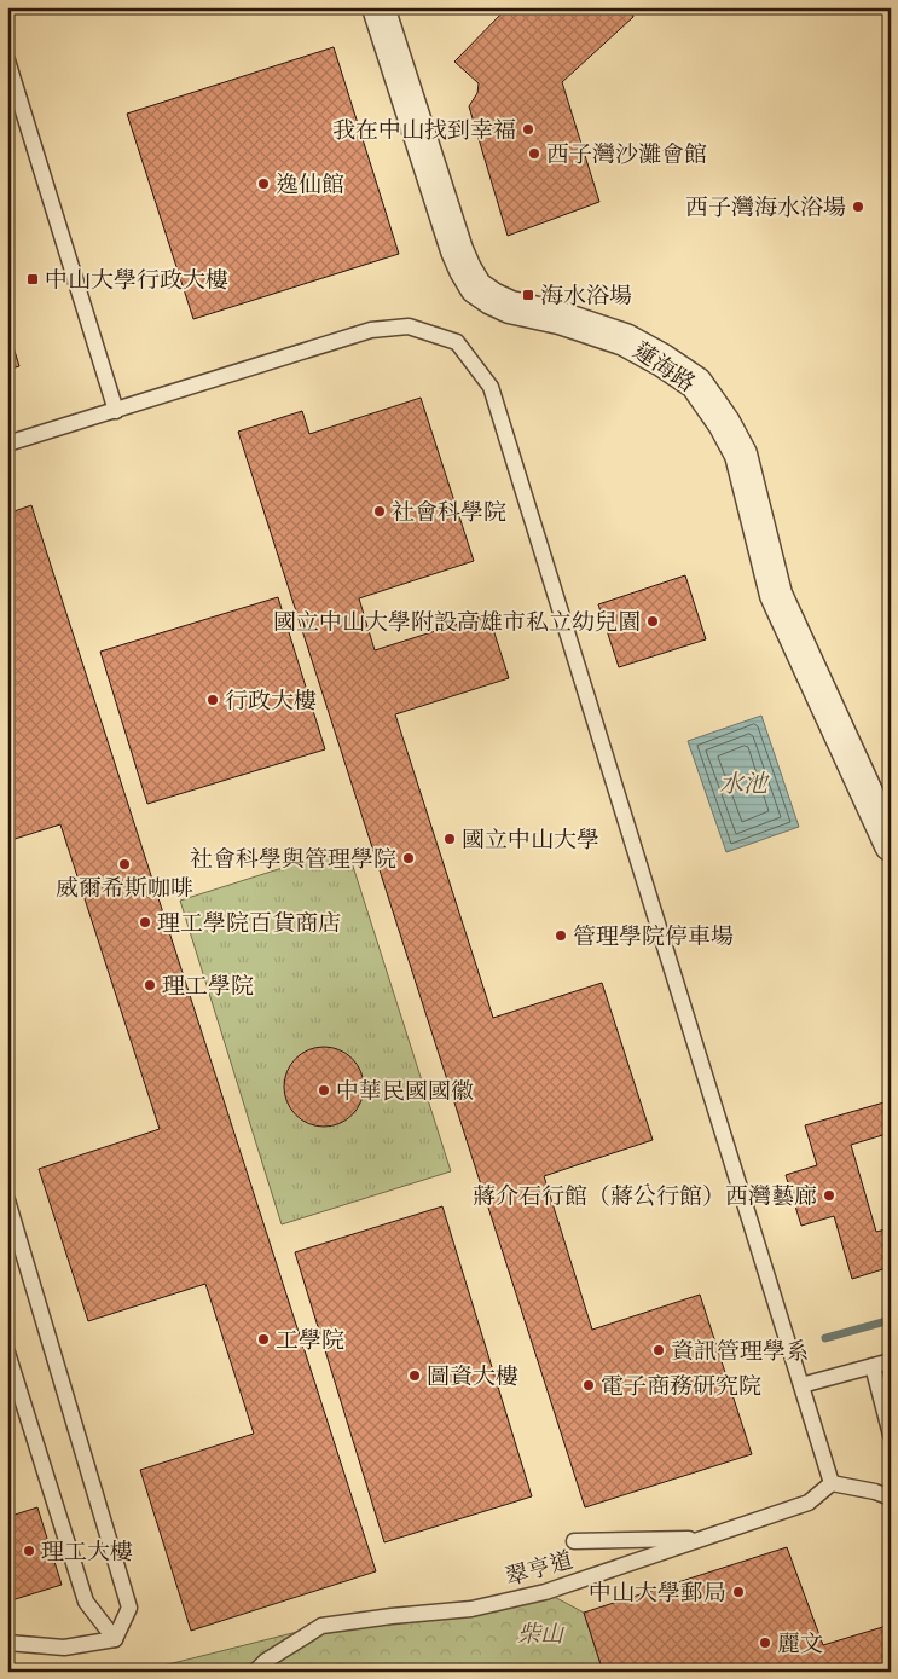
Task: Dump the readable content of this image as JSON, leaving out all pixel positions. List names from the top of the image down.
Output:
{
  "streets": {
    "street": ["蓮海路"],
    "lane": ["翠亨道"]
  },
  "water": ["水池"],
  "parks": ["柴山"],
  "places": {
    "other": [
      "我在中山找到幸福",
      "西子灣沙灘會館",
      "逸仙館",
      "西子灣海水浴場",
      "社會科學院",
      "國立中山大學附設高雄市私立幼兒園",
      "行政大樓",
      "國立中山大學",
      "社會科學與管理學院",
      "威爾希斯咖啡",
      "理工學院百貨商店",
      "管理學院停車場",
      "理工學院",
      "中華民國國徽",
      "蔣介石行館（蔣公行館）西灣藝廊",
      "工學院",
      "資訊管理學系",
      "圖資大樓",
      "電子商務研究院",
      "理工大樓",
      "中山大學郵局",
      "麗文"
    ],
    "transit": ["中山大學行政大樓", "海水浴場"]
  }
}
